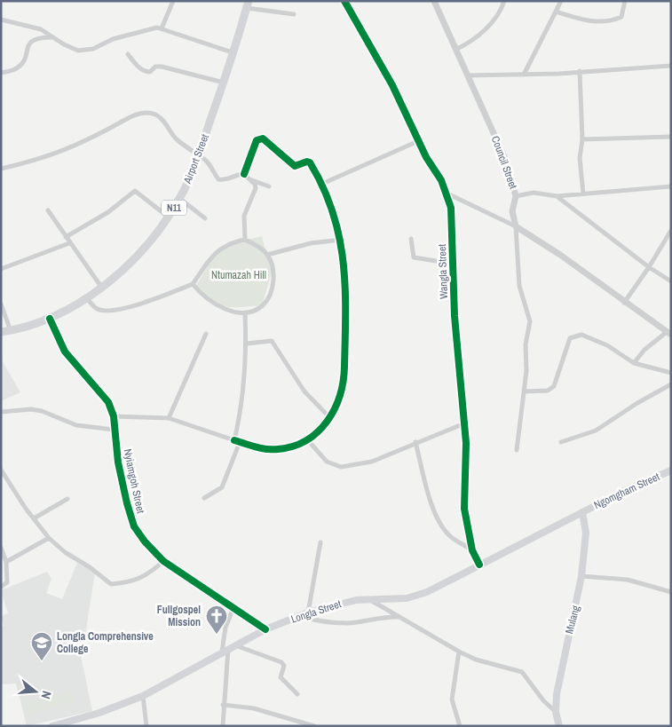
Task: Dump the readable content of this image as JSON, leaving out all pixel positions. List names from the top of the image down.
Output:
{
  "streets": {
    "highway": ["Airport Street", "N11"],
    "main road": ["Ngomgham Street", "Longla Street", "Mulang"],
    "street": ["Council Street", "Wangla Street", "Nyiamgoh Street"]
  },
  "crossings": [
    ["Airport Street", "Nyiamgoh Street"],
    ["Wangla Street", "Longla Street"],
    ["Nyiamgoh Street", "Longla Street"],
    ["Ngomgham Street", "Longla Street"],
    ["Ngomgham Street", "Mulang"],
    ["Longla Street", "Mulang"]
  ],
  "parks": ["Ntumazah Hill"],
  "places": {
    "church": ["Fullgospel Mission"],
    "school or university": ["Longla Comprehensive College"]
  },
  "north": "right"
}
